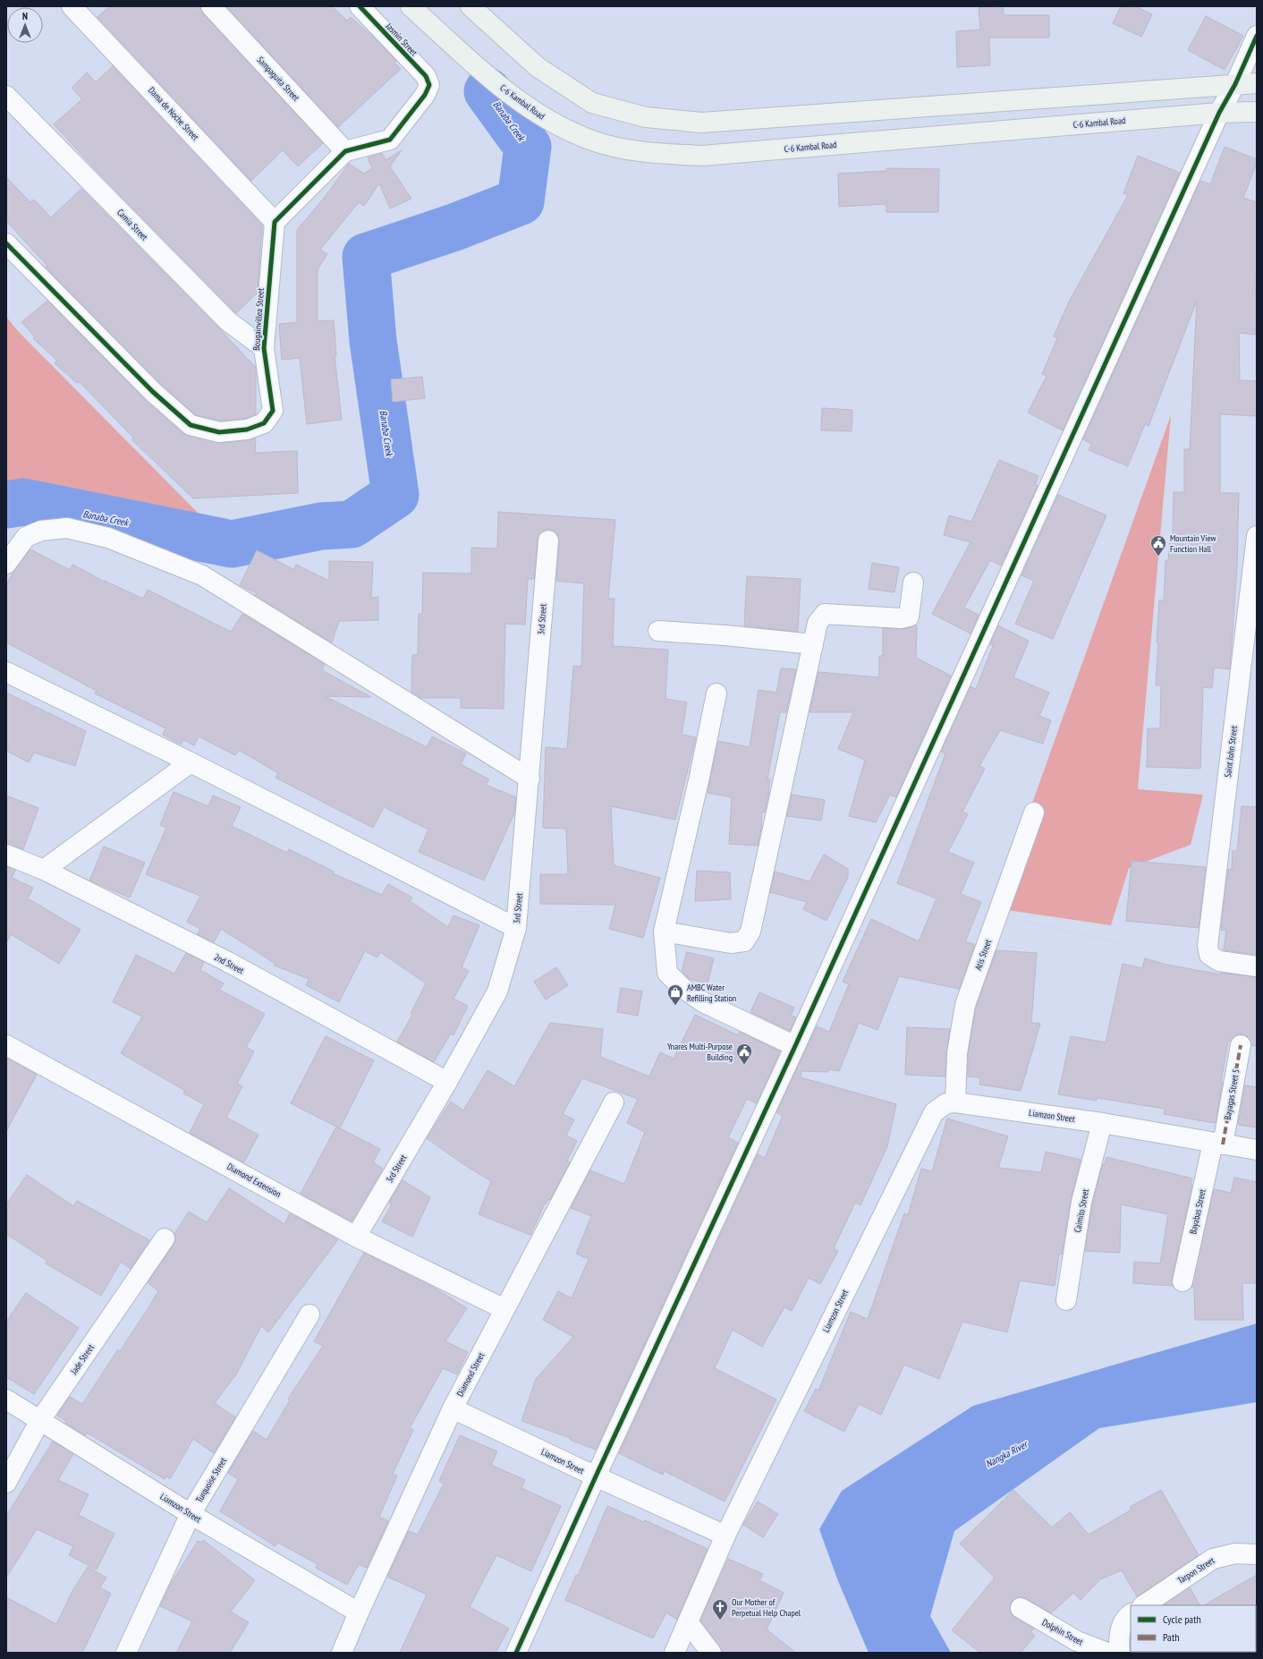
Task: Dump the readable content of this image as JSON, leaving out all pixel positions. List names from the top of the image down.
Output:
{
  "streets": {
    "main road": ["C-6 Kambal Road"],
    "street": [
      "Jasmin Street",
      "Sampaguita Street",
      "Dama de Noche Street",
      "Camia Street",
      "Bougainvillea Street",
      "3rd Street",
      "Saint John Street",
      "Atis Street",
      "2nd Street",
      "Bayagas Street 5",
      "Liamzon Street",
      "Diamond Extension",
      "Caimito Street",
      "Bayabas Street",
      "Jade Street",
      "Diamond Street",
      "Turquoise Street",
      "Tarpon Street",
      "Dolphin Street"
    ]
  },
  "crossings": [
    ["Jasmin Street", "Sampaguita Street"],
    ["Dama de Noche Street", "Bougainvillea Street"],
    ["Camia Street", "Bougainvillea Street"],
    ["3rd Street", "2nd Street"],
    ["3rd Street", "Diamond Extension"],
    ["Atis Street", "Liamzon Street"],
    ["Bayagas Street 5", "Liamzon Street"],
    ["Bayagas Street 5", "Bayabas Street"],
    ["Liamzon Street", "Caimito Street"],
    ["Liamzon Street", "Bayabas Street"],
    ["Liamzon Street", "Jade Street"],
    ["Liamzon Street", "Diamond Street"],
    ["Liamzon Street", "Turquoise Street"],
    ["Diamond Extension", "Diamond Street"]
  ],
  "water": ["Banaba Creek", "Nangka River"],
  "places": {
    "public building": ["Mountain View Function Hall", "Ynares Multi-Purpose Building"],
    "shop": ["AMBC Water Refilling Station"],
    "church": ["Our Mother of Perpetual Help Chapel"]
  },
  "legend": ["Cycle path", "Path"],
  "north": "top"
}
